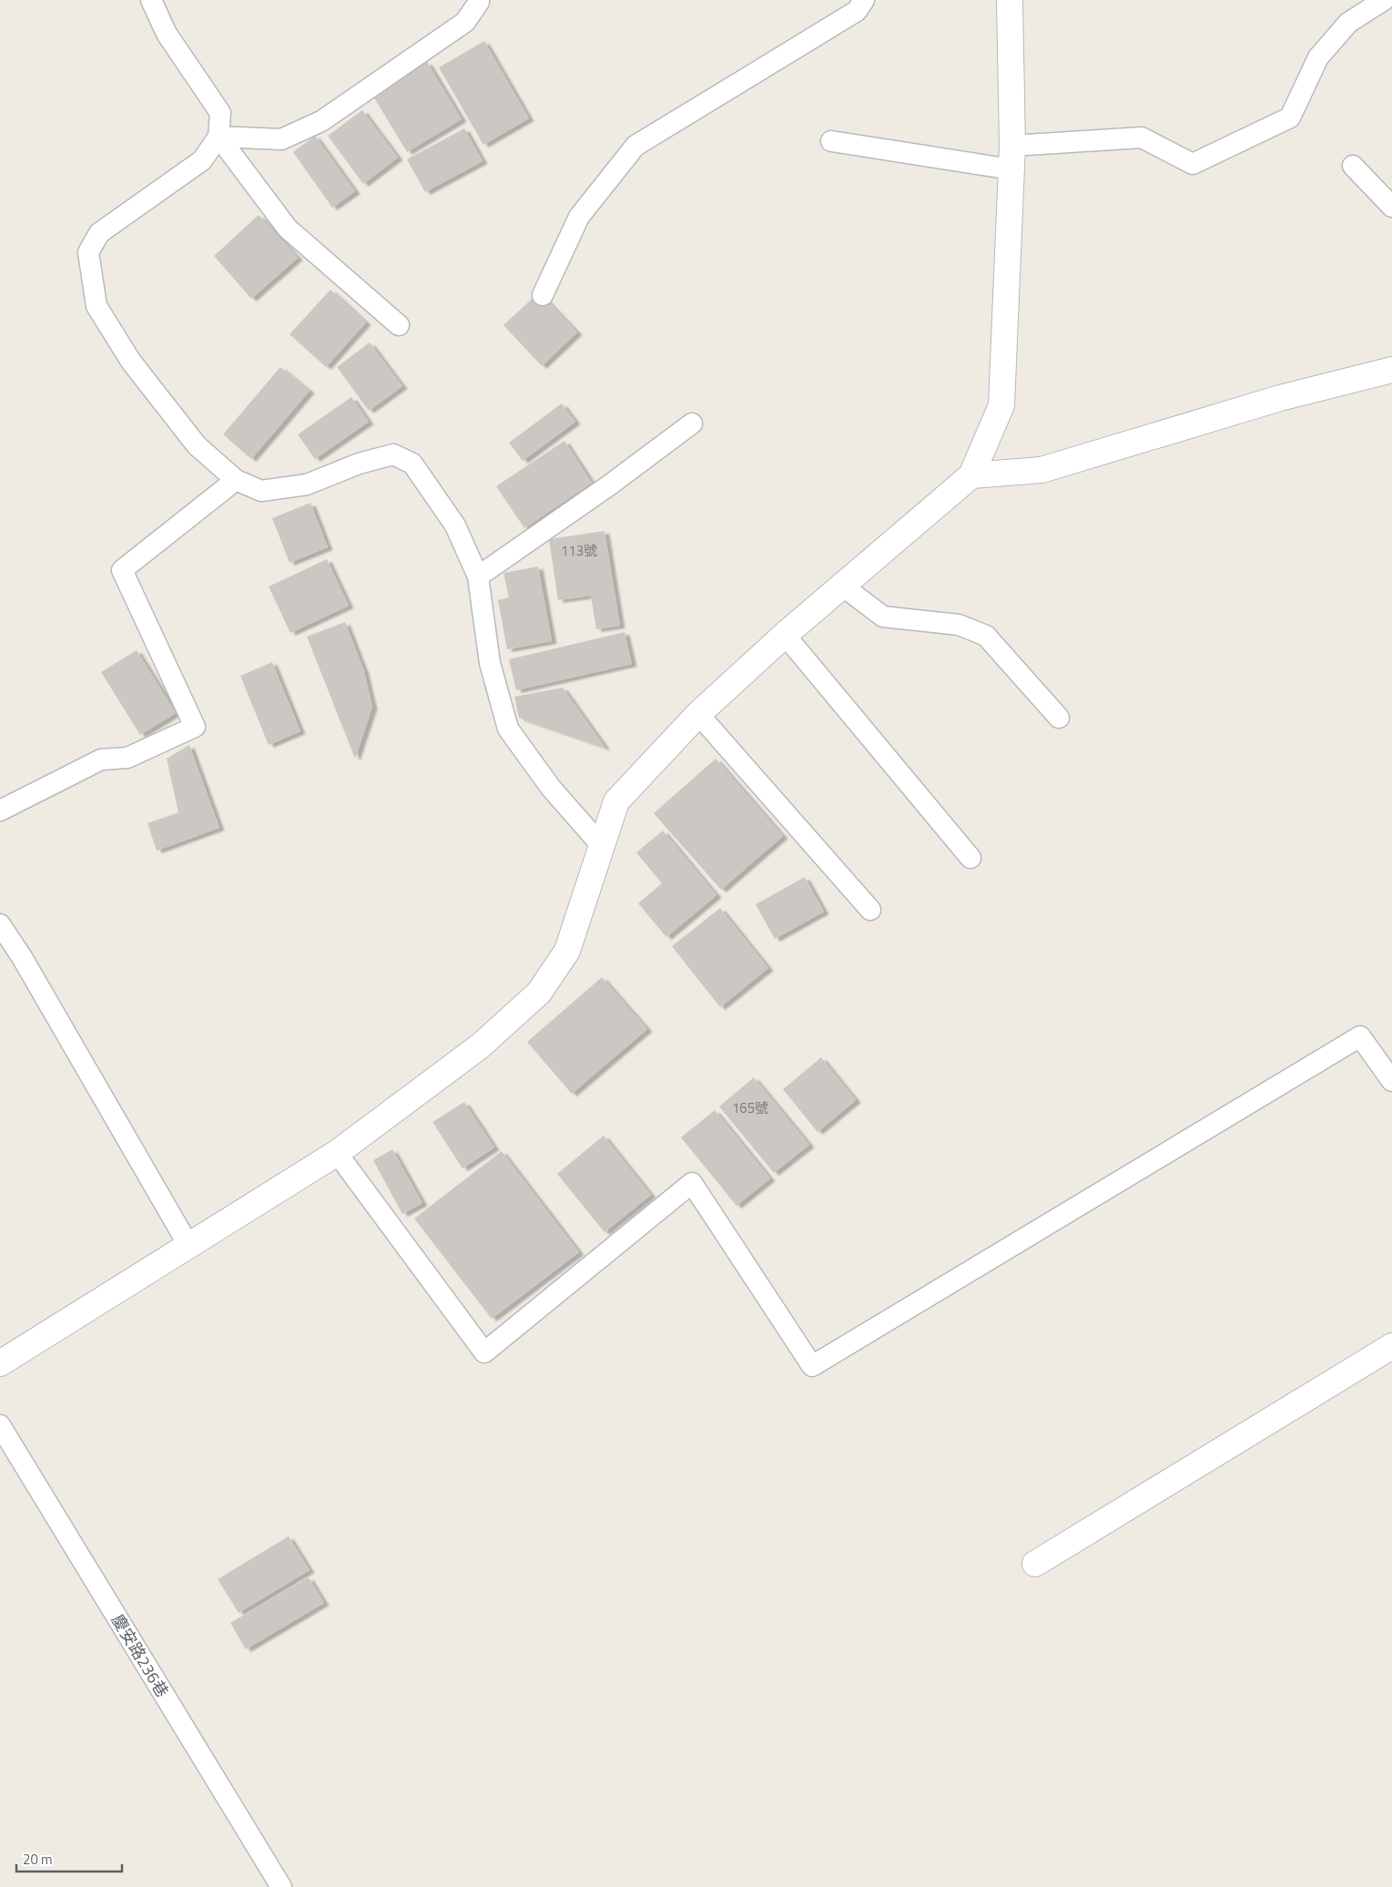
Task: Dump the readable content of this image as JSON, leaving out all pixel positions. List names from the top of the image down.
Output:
{
  "streets": {
    "lane": ["慶安路236巷"]
  },
  "house_numbers": ["113號", "165號"],
  "scale_bar": "20 m"
}
